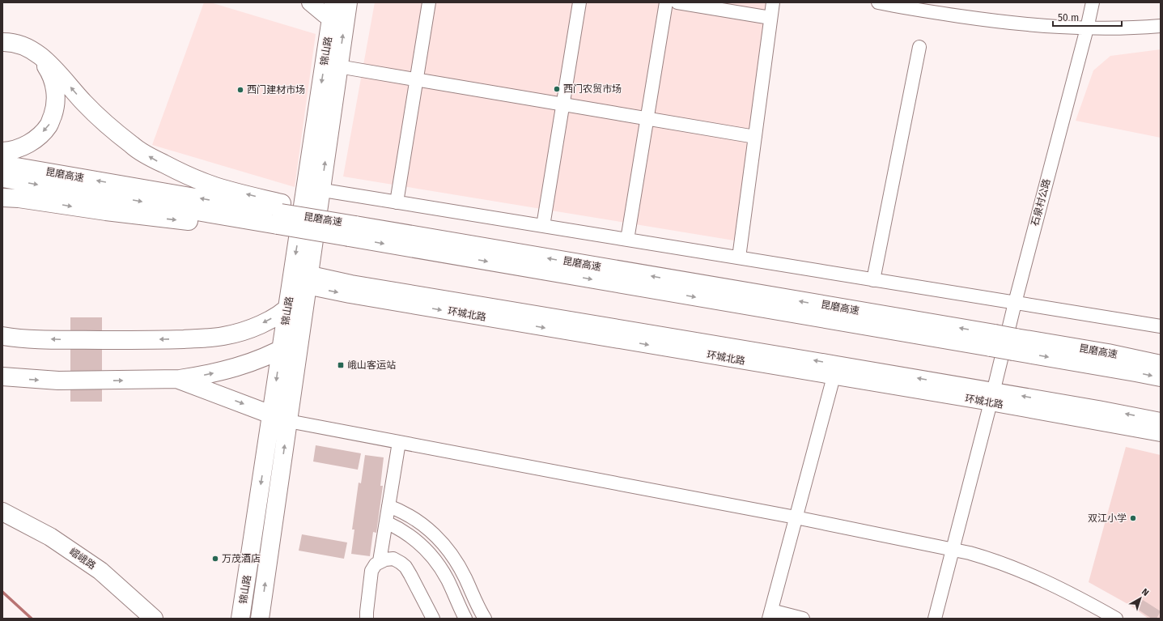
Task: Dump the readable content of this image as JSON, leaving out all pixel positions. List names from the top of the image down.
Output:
{
  "streets": {
    "highway": ["锦山路", "昆磨高速", "嶍峨路"],
    "main road": ["环城北路"],
    "street": ["石泉村公路"]
  },
  "crossings": [
    ["锦山路", "环城北路"],
    ["石泉村公路", "环城北路"]
  ],
  "places": {
    "other": [
      "西门农贸市场",
      "西门建材市场",
      "双江小学",
      "万茂酒店"
    ],
    "transit": ["峨山客运站"]
  },
  "scale_bar": "50 m",
  "north": "top right"
}
